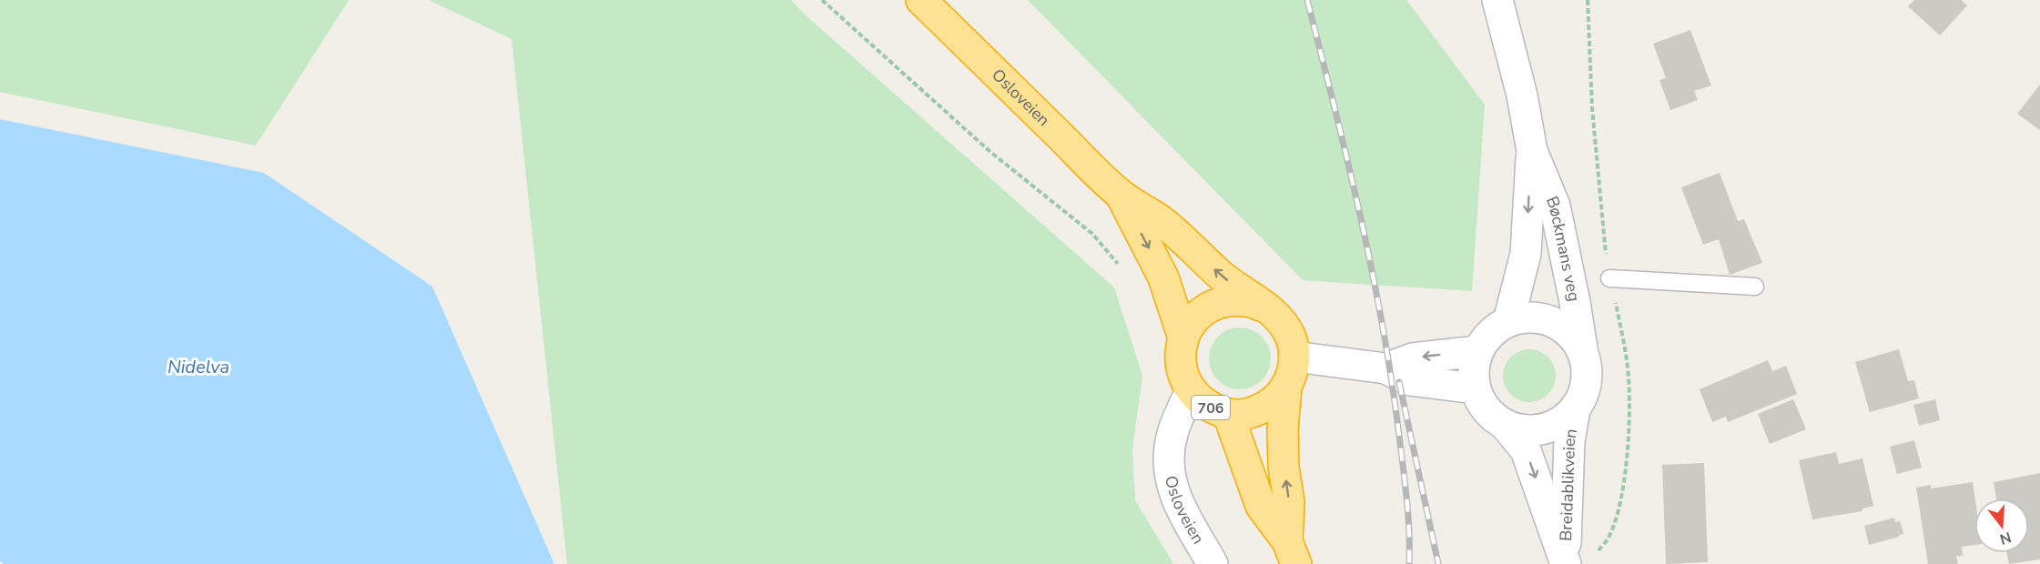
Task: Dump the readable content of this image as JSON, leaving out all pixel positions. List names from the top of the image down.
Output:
{
  "streets": {
    "highway": ["Osloveien", "706"],
    "main road": ["Bøckmans veg", "Breidablikveien"]
  },
  "crossings": [
    ["Osloveien", "706"],
    ["Bøckmans veg", "Breidablikveien"]
  ],
  "one_way": ["Breidablikveien"],
  "water": ["Nidelva"],
  "north": "bottom"
}
